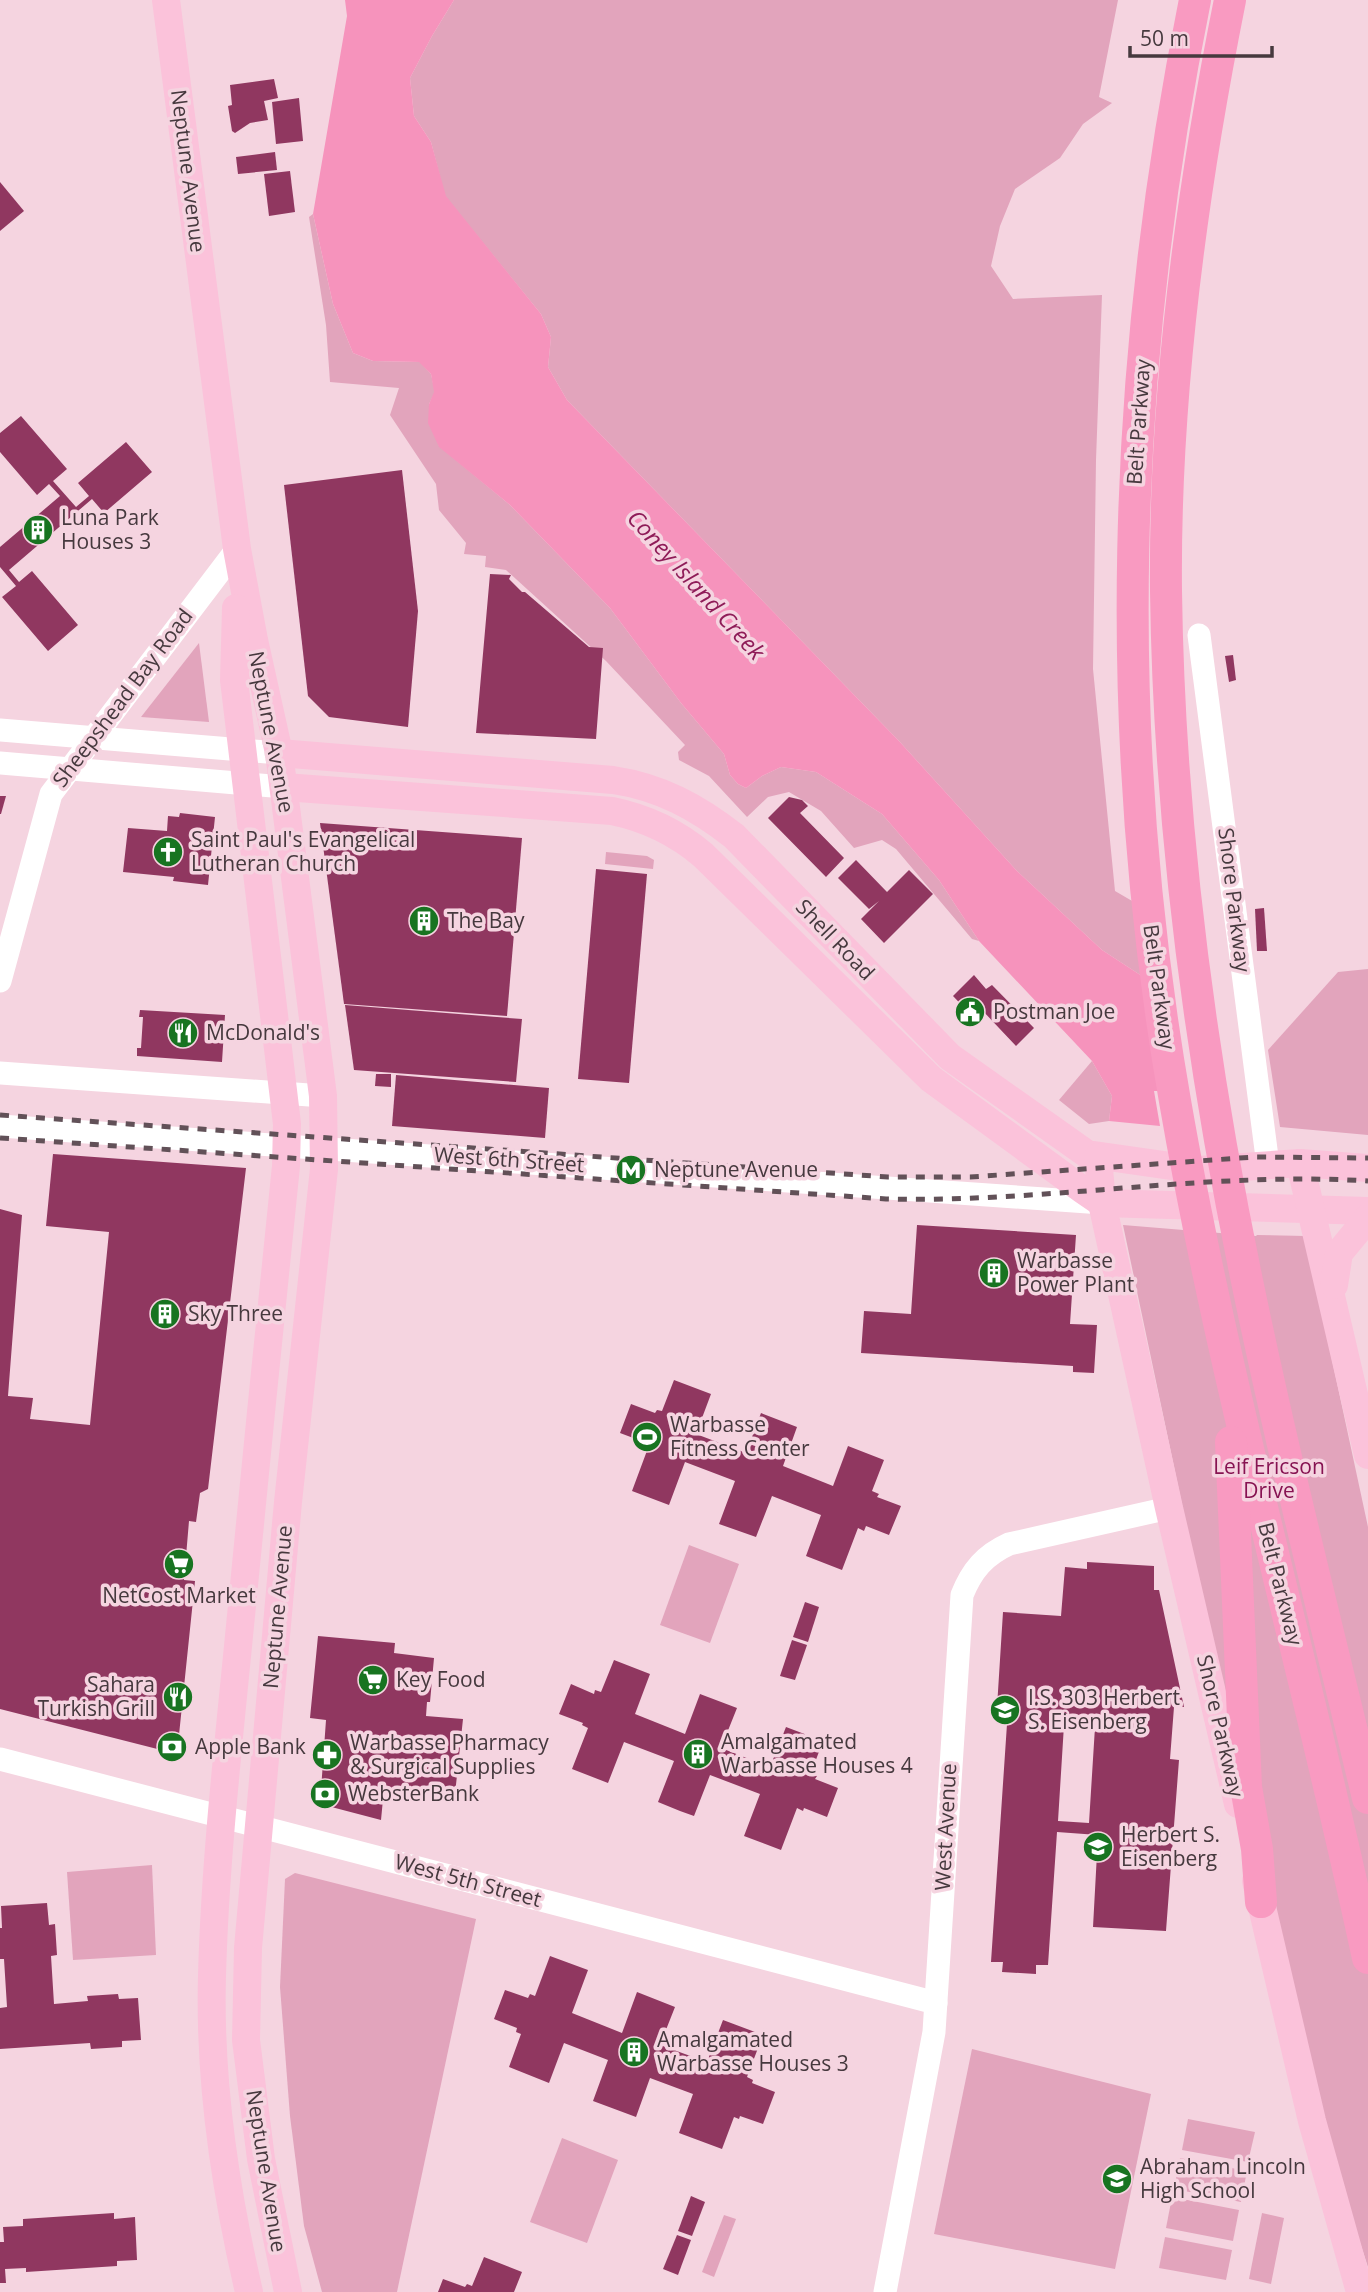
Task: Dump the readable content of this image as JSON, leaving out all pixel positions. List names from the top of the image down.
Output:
{
  "streets": {
    "highway": ["Belt Parkway"],
    "main road": ["Neptune Avenue", "Shore Parkway", "Shell Road"],
    "street": [
      "Sheepshead Bay Road",
      "West 6th Street",
      "West Avenue",
      "West 5th Street"
    ]
  },
  "crossings": [
    ["Neptune Avenue", "Sheepshead Bay Road"],
    ["Neptune Avenue", "Shell Road"],
    ["Neptune Avenue", "West 6th Street"],
    ["Neptune Avenue", "West 5th Street"],
    ["Shore Parkway", "Shell Road"],
    ["Shore Parkway", "West 6th Street"],
    ["Shore Parkway", "West Avenue"],
    ["Shell Road", "West 6th Street"],
    ["West Avenue", "West 5th Street"]
  ],
  "water": ["Coney Island Creek"],
  "parks": ["Leif Ericson Drive"],
  "places": {
    "building": [
      "Luna Park Houses 3",
      "The Bay",
      "Warbasse Power Plant",
      "Sky Three",
      "Amalgamated Warbasse Houses 4",
      "Amalgamated Warbasse Houses 3"
    ],
    "church": ["Saint Paul's Evangelical Lutheran Church"],
    "public building": ["Postman Joe"],
    "restaurant": ["McDonald's", "Sahara Turkish Grill"],
    "metro station": ["Neptune Avenue"],
    "sports": ["Warbasse Fitness Center"],
    "supermarket": ["NetCost Market", "Key Food"],
    "school or university": ["I.S. 303 Herbert S. Eisenberg", "Herbert S. Eisenberg", "Abraham Lincoln High School"],
    "bank": ["Apple Bank", "WebsterBank"],
    "pharmacy": ["Warbasse Pharmacy & Surgical Supplies"]
  },
  "scale_bar": "50 m"
}
